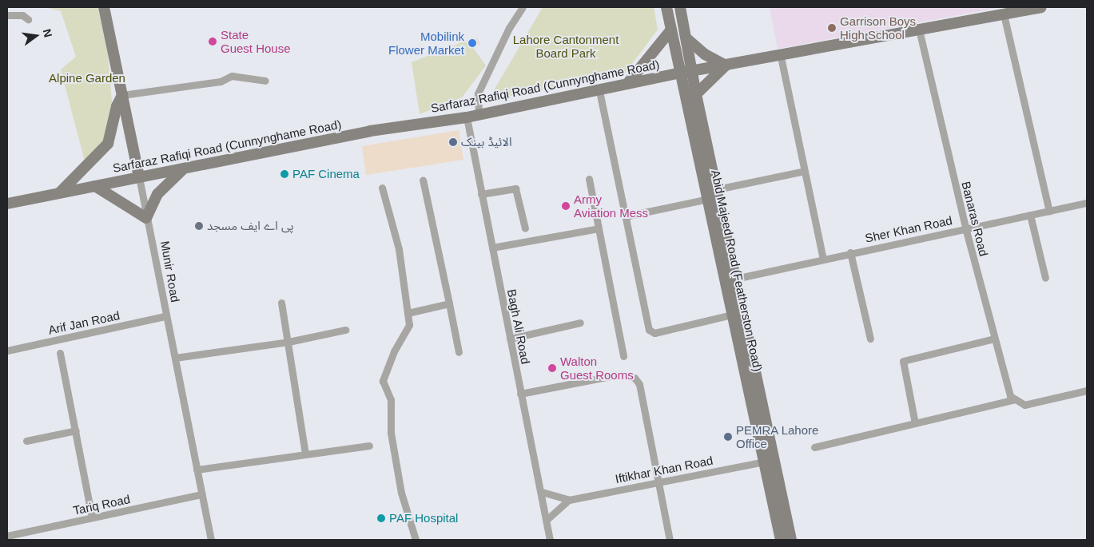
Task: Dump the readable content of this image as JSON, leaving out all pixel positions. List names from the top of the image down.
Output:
{
  "streets": {
    "street": [
      "Sarfaraz Rafiqi Road (Cunnynghame Road)",
      "Banaras Road",
      "Sher Khan Road",
      "Abid Majeed Road (Featherston Road)",
      "Munir Road",
      "Arif Jan Road",
      "Bagh Ali Road",
      "Iftikhar Khan Road",
      "Tariq Road"
    ]
  },
  "crossings": [
    ["Sarfaraz Rafiqi Road (Cunnynghame Road)", "Banaras Road"],
    ["Sarfaraz Rafiqi Road (Cunnynghame Road)", "Abid Majeed Road (Featherston Road)"],
    ["Sarfaraz Rafiqi Road (Cunnynghame Road)", "Munir Road"],
    ["Sarfaraz Rafiqi Road (Cunnynghame Road)", "Bagh Ali Road"],
    ["Banaras Road", "Sher Khan Road"],
    ["Sher Khan Road", "Abid Majeed Road (Featherston Road)"],
    ["Abid Majeed Road (Featherston Road)", "Iftikhar Khan Road"],
    ["Munir Road", "Arif Jan Road"],
    ["Munir Road", "Tariq Road"],
    ["Bagh Ali Road", "Iftikhar Khan Road"]
  ],
  "parks": ["Lahore Cantonment Board Park", "Alpine Garden"],
  "places": [
    "Garrison Boys High School",
    "State Guest House",
    "Mobilink Flower Market",
    "الائیڈ بینک",
    "PAF Cinema",
    "Army Aviation Mess",
    "پی اے ایف مسجد",
    "Walton Guest Rooms",
    "PEMRA Lahore Office",
    "PAF Hospital"
  ],
  "north": "right"
}
